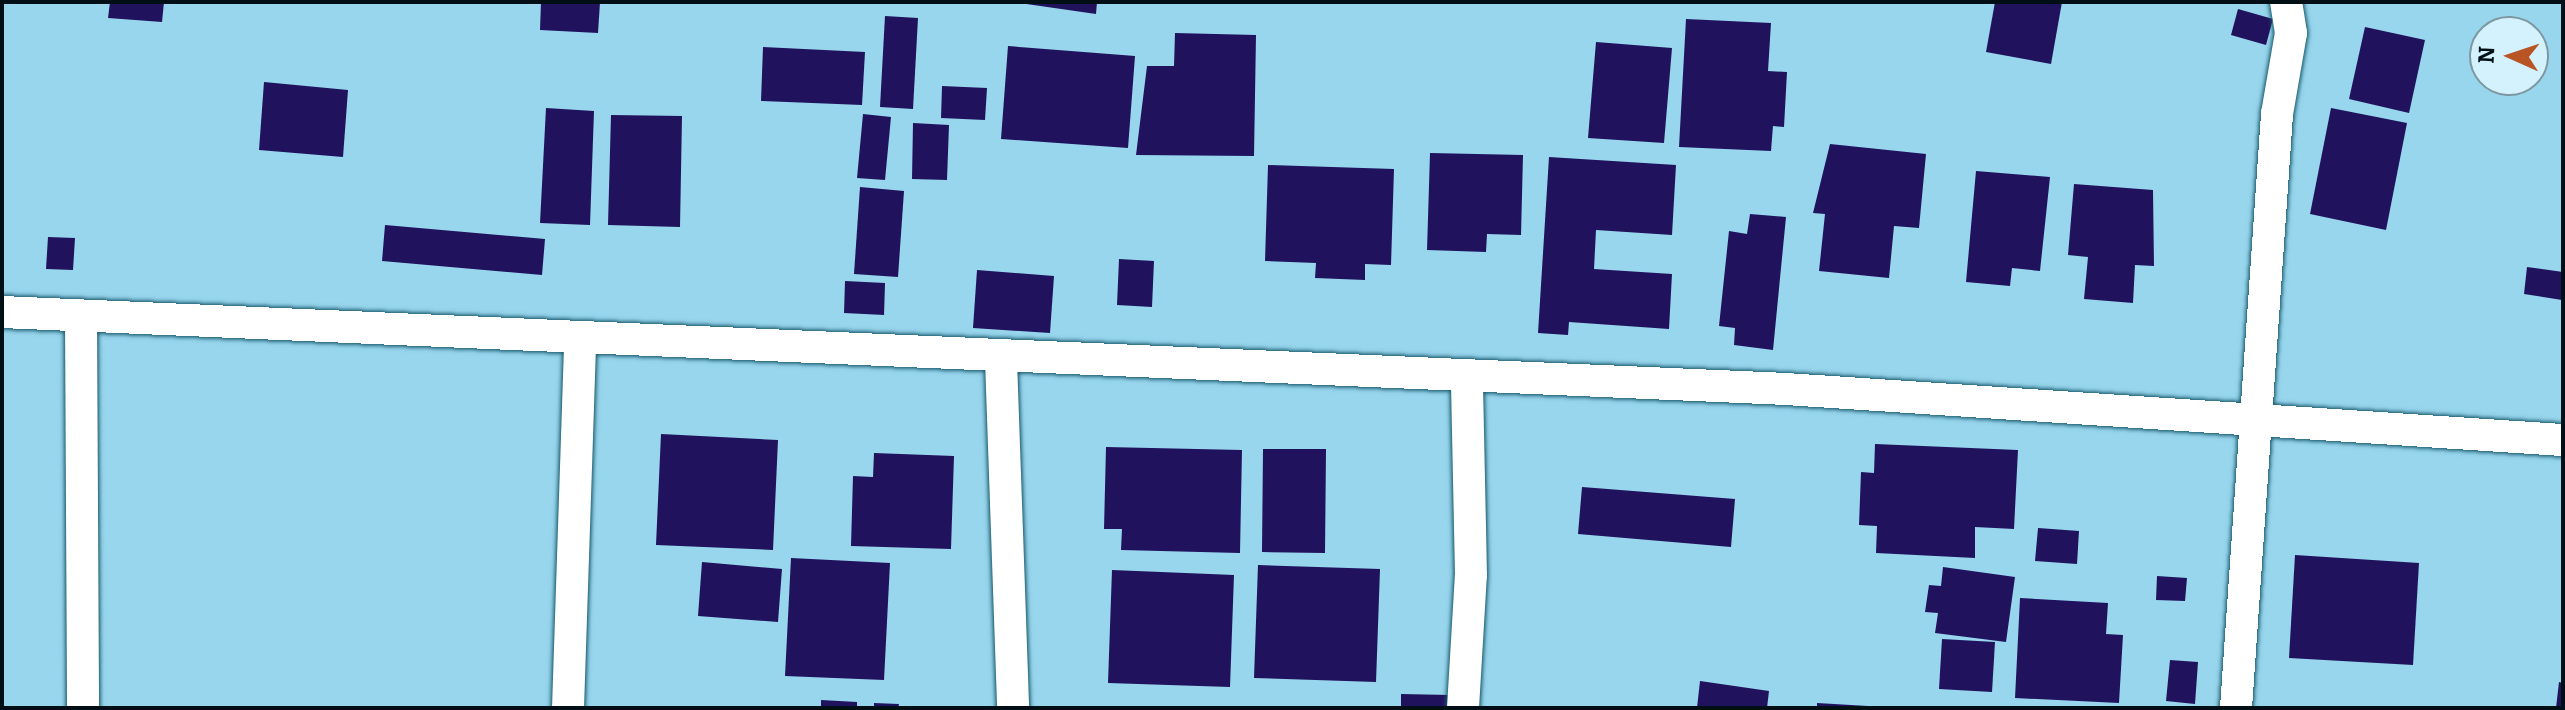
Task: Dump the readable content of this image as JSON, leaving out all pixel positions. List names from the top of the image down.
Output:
{
  "north": "left"
}
